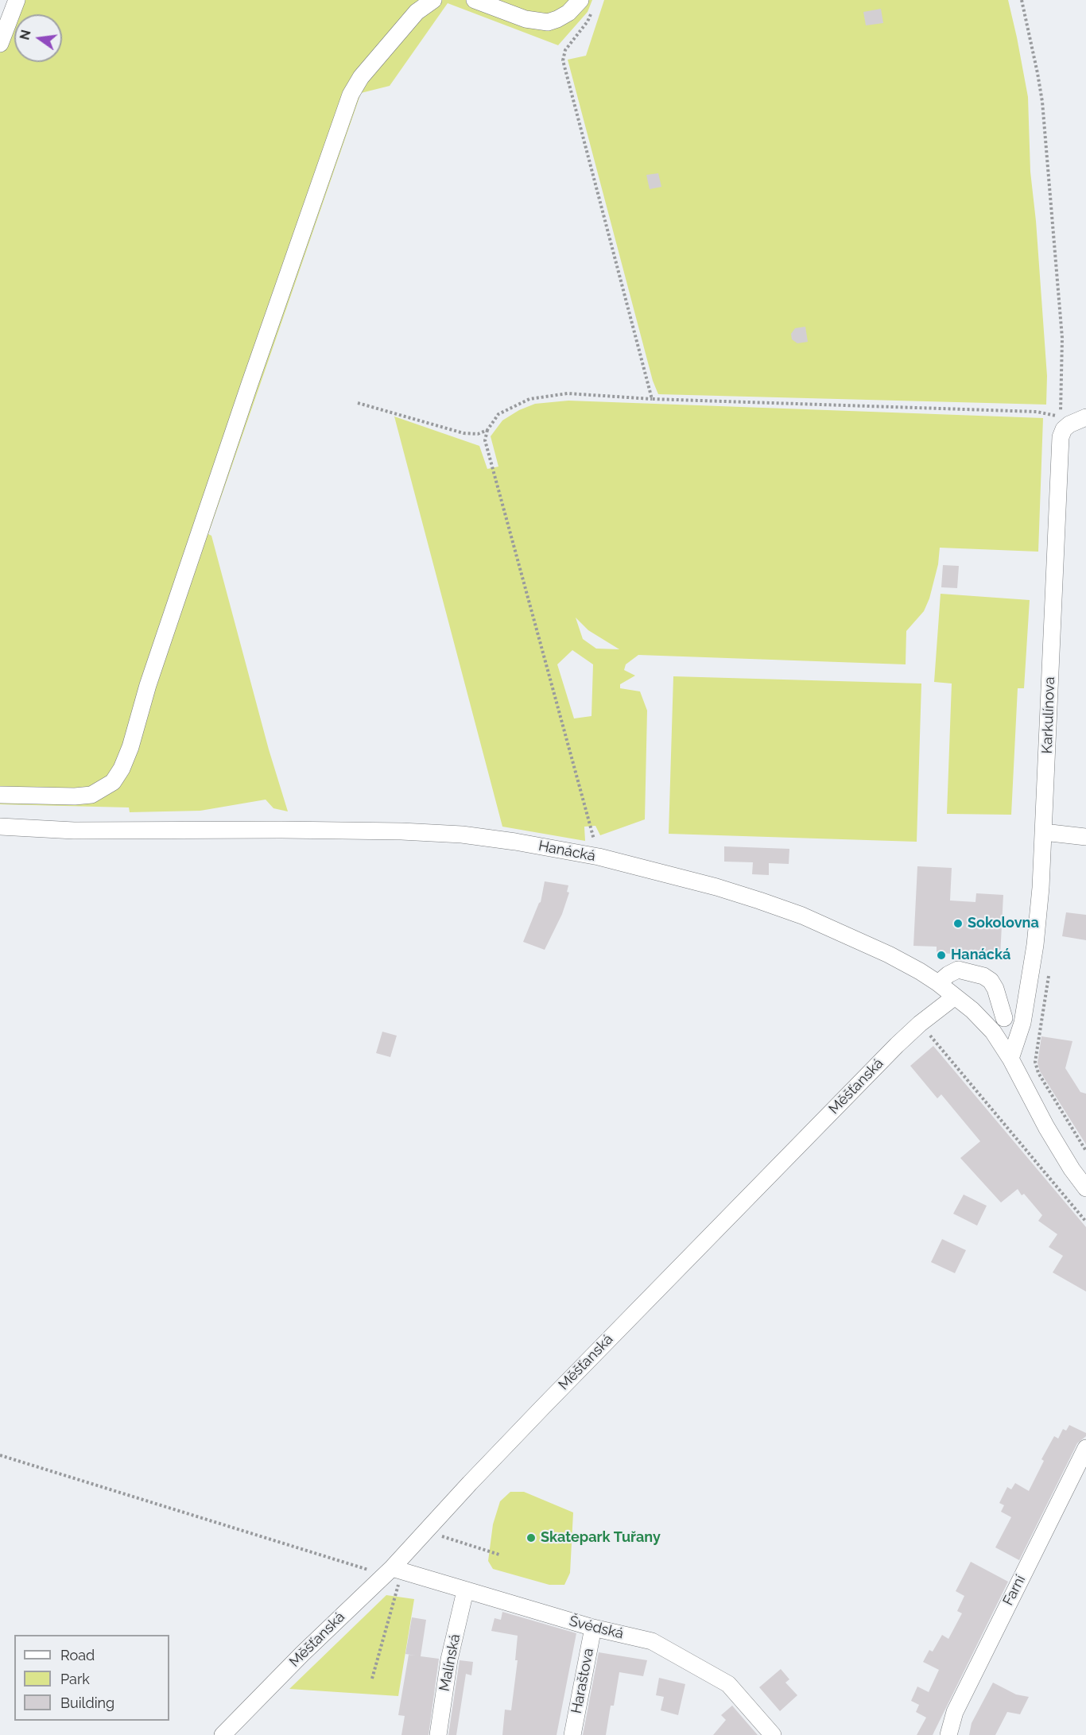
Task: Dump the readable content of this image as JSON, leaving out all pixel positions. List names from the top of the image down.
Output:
{
  "streets": {
    "street": [
      "Karkulínova",
      "Hanácká",
      "Měšťanská",
      "Farní",
      "Švédská",
      "Malínská",
      "Haraštova"
    ]
  },
  "crossings": [
    ["Karkulínova", "Hanácká"],
    ["Hanácká", "Měšťanská"],
    ["Měšťanská", "Švédská"],
    ["Švédská", "Malínská"],
    ["Švédská", "Haraštova"]
  ],
  "places": ["Sokolovna", "Hanácká", "Skatepark Tuřany"],
  "legend": ["Road", "Park", "Building"],
  "north": "left"
}
